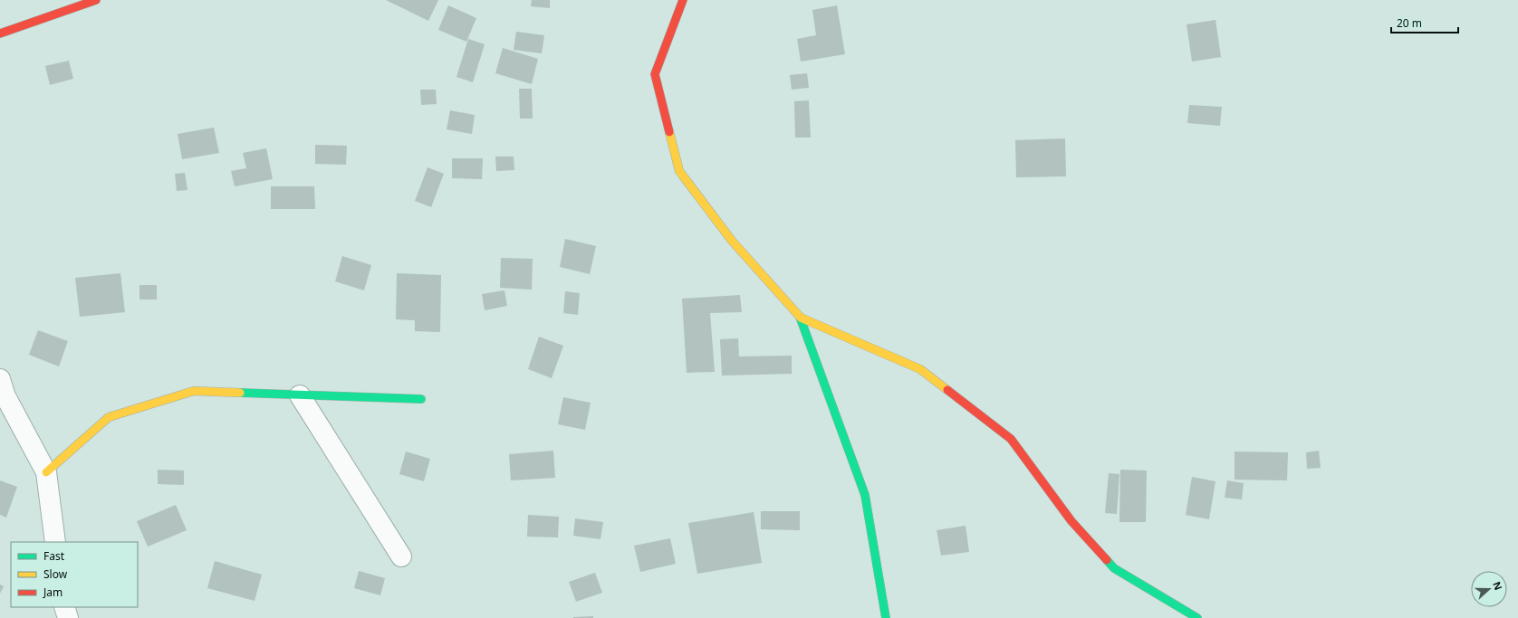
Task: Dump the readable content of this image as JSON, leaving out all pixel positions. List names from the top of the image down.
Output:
{
  "legend": ["Fast", "Slow", "Jam"],
  "scale_bar": "20 m",
  "north": "right"
}
